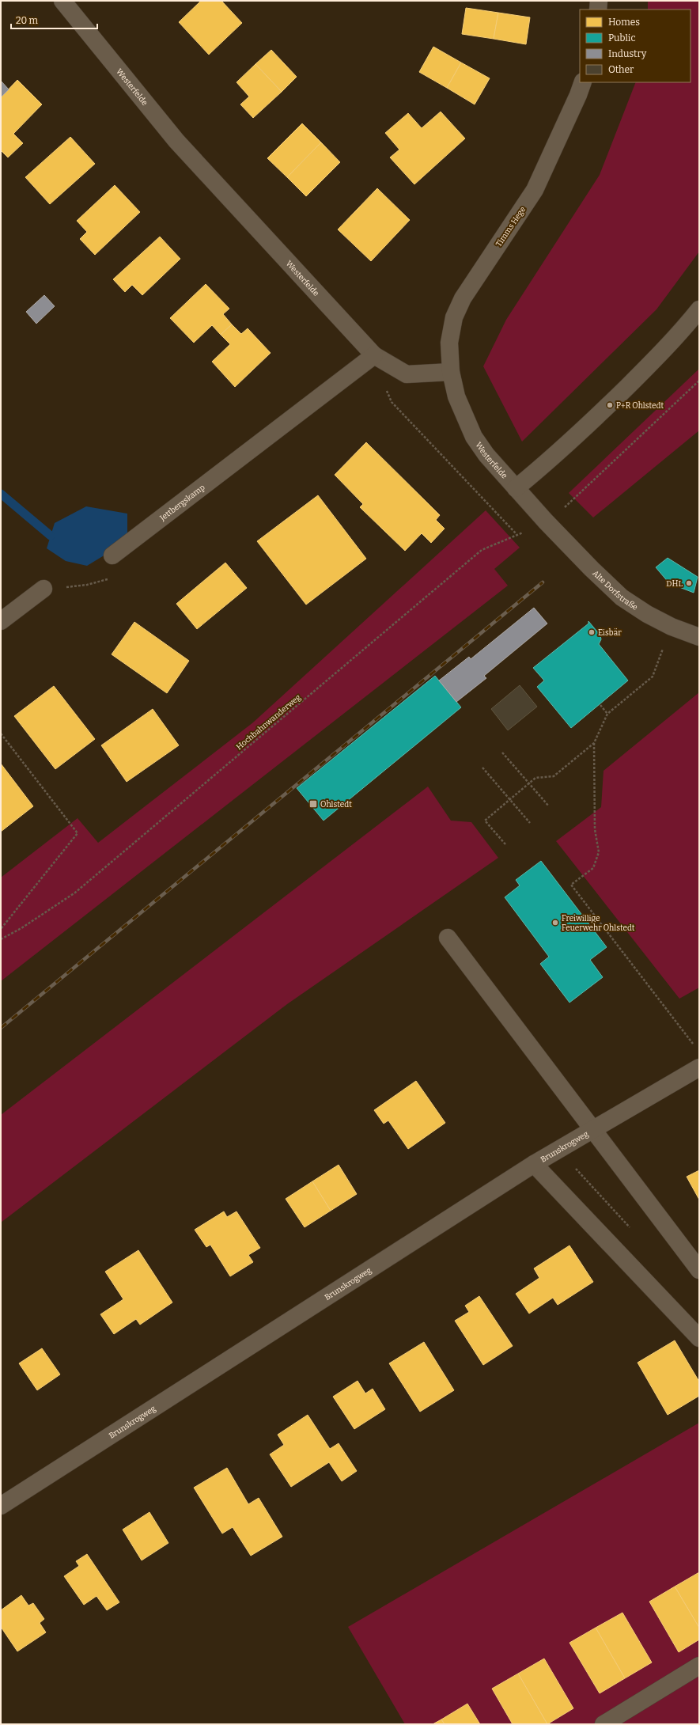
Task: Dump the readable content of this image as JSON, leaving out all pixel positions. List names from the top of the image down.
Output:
{
  "streets": {
    "street": [
      "Westerfelde",
      "Timms Hege",
      "Jettbergskamp",
      "Alte Dorfstraße",
      "Brunskrogweg"
    ],
    "path": ["Hochbahnwanderweg"]
  },
  "crossings": [
    ["Westerfelde", "Timms Hege"],
    ["Westerfelde", "Jettbergskamp"],
    ["Westerfelde", "Alte Dorfstraße"],
    ["Westerfelde", "Hochbahnwanderweg"],
    ["Alte Dorfstraße", "Hochbahnwanderweg"]
  ],
  "places": {
    "other": [
      "P+R Ohlstedt",
      "DHL",
      "Eisbär",
      "Freiwillige Feuerwehr Ohlstedt"
    ],
    "transit": ["Ohlstedt"]
  },
  "legend": [
    "Homes",
    "Public",
    "Industry",
    "Other"
  ],
  "scale_bar": "20 m"
}
